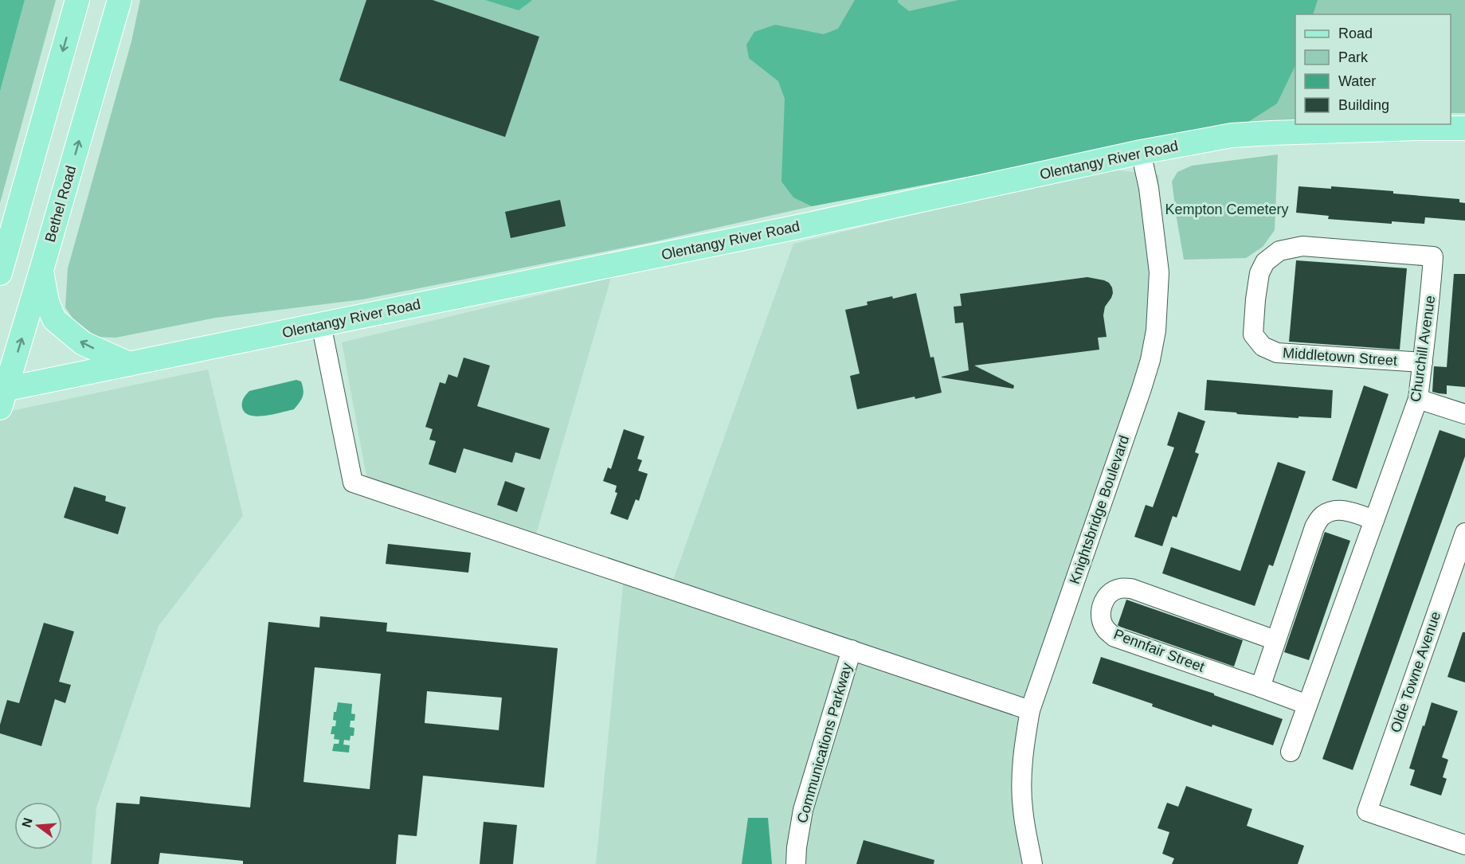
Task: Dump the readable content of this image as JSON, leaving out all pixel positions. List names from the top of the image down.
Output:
{
  "streets": {
    "main road": ["Olentangy River Road", "Bethel Road"],
    "street": [
      "Churchill Avenue",
      "Middletown Street",
      "Knightsbridge Boulevard",
      "Pennfair Street",
      "Olde Towne Avenue",
      "Communications Parkway"
    ]
  },
  "crossings": [
    ["Olentangy River Road", "Bethel Road"],
    ["Olentangy River Road", "Knightsbridge Boulevard"],
    ["Churchill Avenue", "Middletown Street"],
    ["Churchill Avenue", "Pennfair Street"]
  ],
  "parks": ["Kempton Cemetery"],
  "legend": [
    "Road",
    "Park",
    "Water",
    "Building"
  ],
  "north": "left"
}
